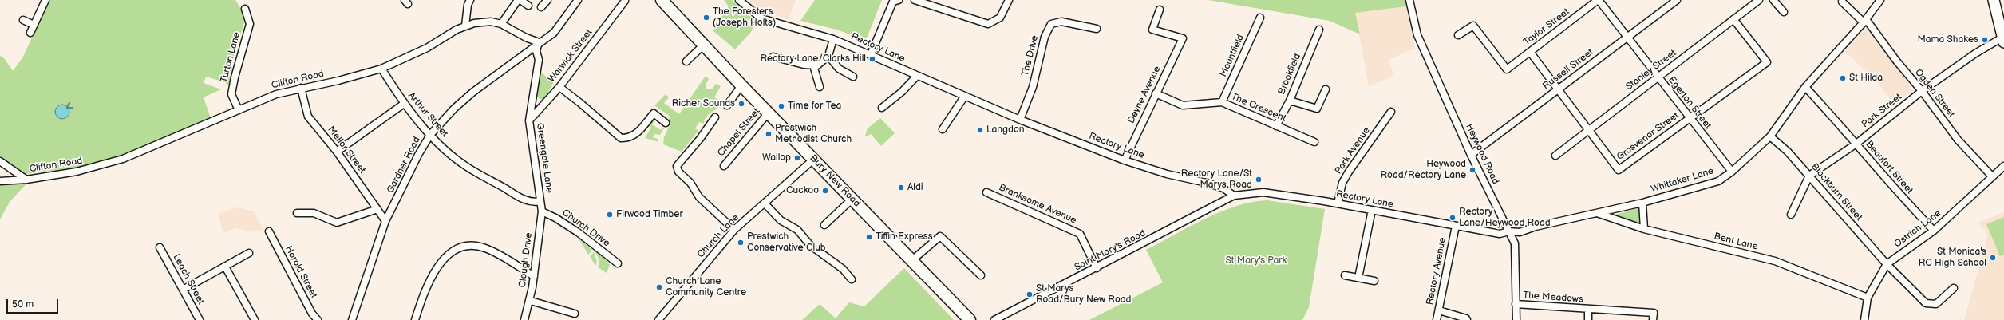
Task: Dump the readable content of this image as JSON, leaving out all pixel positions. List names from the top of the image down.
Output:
{
  "streets": {
    "highway": ["Bury New Road"],
    "street": [
      "Taylor Street",
      "Rectory Lane",
      "Warwick Street",
      "The Drive",
      "Mountfield",
      "Turton Lane",
      "Russell Street",
      "Stanley Street",
      "Brookfield",
      "Clifton Road",
      "Ogden Street",
      "Deyne Avenue",
      "Egerton Street",
      "The Crescent",
      "Park Street",
      "Arthur Street",
      "Chapel Street",
      "Grosvenor Street",
      "Mellor Street",
      "Park Avenue",
      "Heywood Road",
      "Greengate Lane",
      "Gardner Road",
      "Beaufort Street",
      "Whittaker Lane",
      "Blackburn Street",
      "Branksome Avenue",
      "Church Drive",
      "Ostrich Lane",
      "Church Lane",
      "Bent Lane",
      "Saint Mary's Road",
      "Clough Drive",
      "Rectory Avenue",
      "Harold Street",
      "Leach Street",
      "The Meadows"
    ]
  },
  "crossings": [
    ["Taylor Street", "Egerton Street"],
    ["Rectory Lane", "The Drive"],
    ["Rectory Lane", "Deyne Avenue"],
    ["Rectory Lane", "Park Avenue"],
    ["Rectory Lane", "Heywood Road"],
    ["Rectory Lane", "Whittaker Lane"],
    ["Rectory Lane", "Saint Mary's Road"],
    ["Rectory Lane", "Rectory Avenue"],
    ["Warwick Street", "Greengate Lane"],
    ["Mountfield", "The Crescent"],
    ["Turton Lane", "Clifton Road"],
    ["Russell Street", "Egerton Street"],
    ["Russell Street", "Heywood Road"],
    ["Stanley Street", "Egerton Street"],
    ["Stanley Street", "Grosvenor Street"],
    ["Brookfield", "The Crescent"],
    ["Clifton Road", "Arthur Street"],
    ["Clifton Road", "Mellor Street"],
    ["Clifton Road", "Greengate Lane"],
    ["Clifton Road", "Gardner Road"],
    ["Ogden Street", "Park Street"],
    ["Ogden Street", "Whittaker Lane"],
    ["Ogden Street", "Ostrich Lane"],
    ["Deyne Avenue", "The Crescent"],
    ["Egerton Street", "Grosvenor Street"],
    ["Egerton Street", "Whittaker Lane"],
    ["Park Street", "Beaufort Street"],
    ["Park Street", "Blackburn Street"],
    ["Arthur Street", "Greengate Lane"],
    ["Arthur Street", "Gardner Road"],
    ["Arthur Street", "Clough Drive"],
    ["Chapel Street", "Bury New Road"],
    ["Mellor Street", "Gardner Road"],
    ["Heywood Road", "Whittaker Lane"],
    ["Heywood Road", "The Meadows"],
    ["Greengate Lane", "Gardner Road"],
    ["Greengate Lane", "Clough Drive"],
    ["Beaufort Street", "Whittaker Lane"],
    ["Beaufort Street", "Ostrich Lane"],
    ["Whittaker Lane", "Blackburn Street"],
    ["Whittaker Lane", "Bent Lane"],
    ["Bury New Road", "Church Lane"],
    ["Blackburn Street", "Ostrich Lane"],
    ["Branksome Avenue", "Saint Mary's Road"],
    ["Church Drive", "Clough Drive"],
    ["Ostrich Lane", "Bent Lane"]
  ],
  "parks": ["St Mary's Park"],
  "places": [
    "The Foresters (Joseph Holts)",
    "Mama Shakes",
    "Rectory Lane/Clarks Hill",
    "St Hilda",
    "Richer Sounds",
    "Time for Tea",
    "Langdon",
    "Prestwich Methodist Church",
    "Wallop",
    "Heywood Road/Rectory Lane",
    "Rectory Lane/St Marys Road",
    "Aldi",
    "Cuckoo",
    "Firwood Timber",
    "Rectory Lane/Heywood Road",
    "Tiffin Express",
    "Prestwich Conservative Club",
    "St Monica's RC High School",
    "Church Lane Community Centre",
    "St Marys Road/Bury New Road"
  ],
  "scale_bar": "50 m"
}
